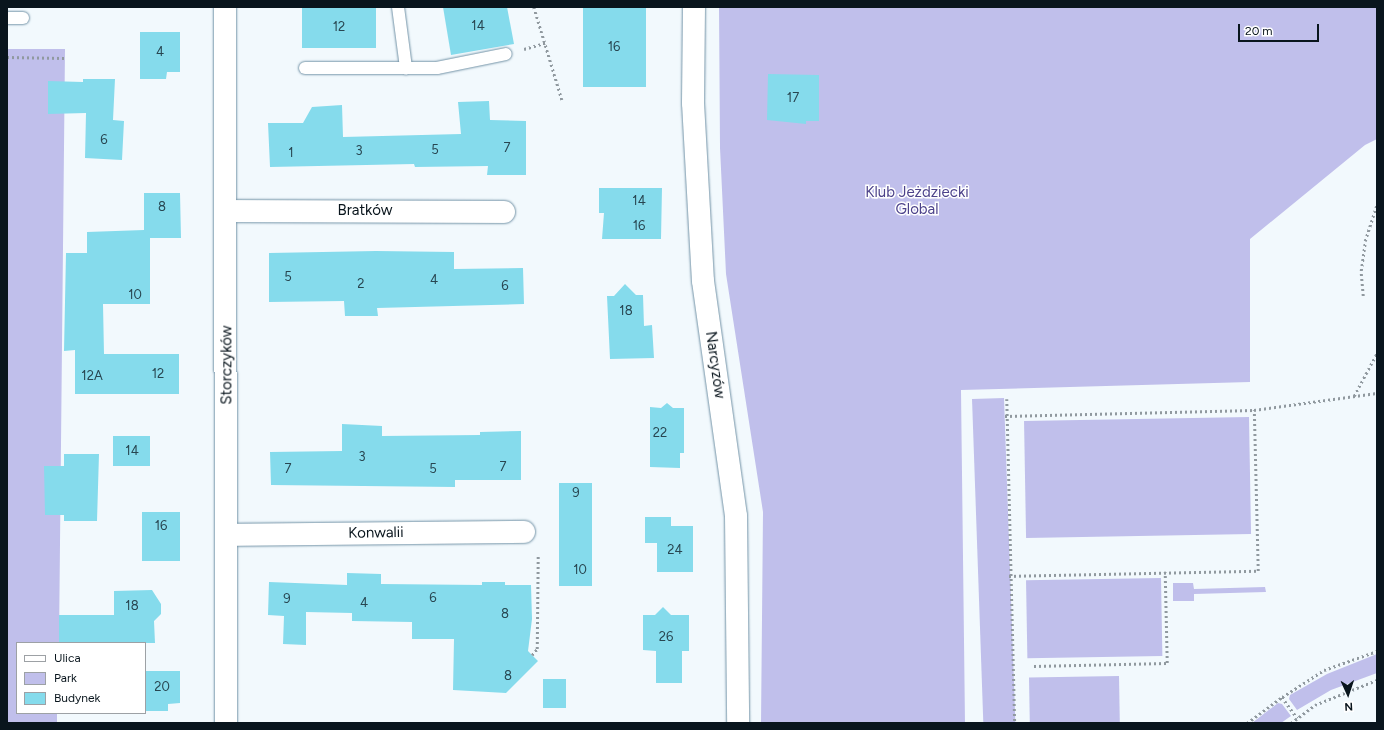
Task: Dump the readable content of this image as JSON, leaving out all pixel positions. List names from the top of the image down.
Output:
{
  "streets": {
    "street": [
      "Bratków",
      "Storczyków",
      "Narcyzów",
      "Konwalii"
    ]
  },
  "crossings": [
    ["Bratków", "Storczyków"],
    ["Storczyków", "Konwalii"]
  ],
  "parks": ["Klub Jeżdziecki Global"],
  "house_numbers": [
    "14",
    "12",
    "16",
    "4",
    "17",
    "6",
    "7",
    "5",
    "3",
    "1",
    "14",
    "8",
    "16",
    "5",
    "4",
    "2",
    "6",
    "10",
    "18",
    "12",
    "12A",
    "22",
    "14",
    "3",
    "7",
    "7",
    "5",
    "9",
    "16",
    "24",
    "10",
    "6",
    "9",
    "4",
    "18",
    "8",
    "26",
    "8",
    "20"
  ],
  "legend": ["Ulica", "Park", "Budynek"],
  "scale_bar": "20 m",
  "north": "bottom"
}
